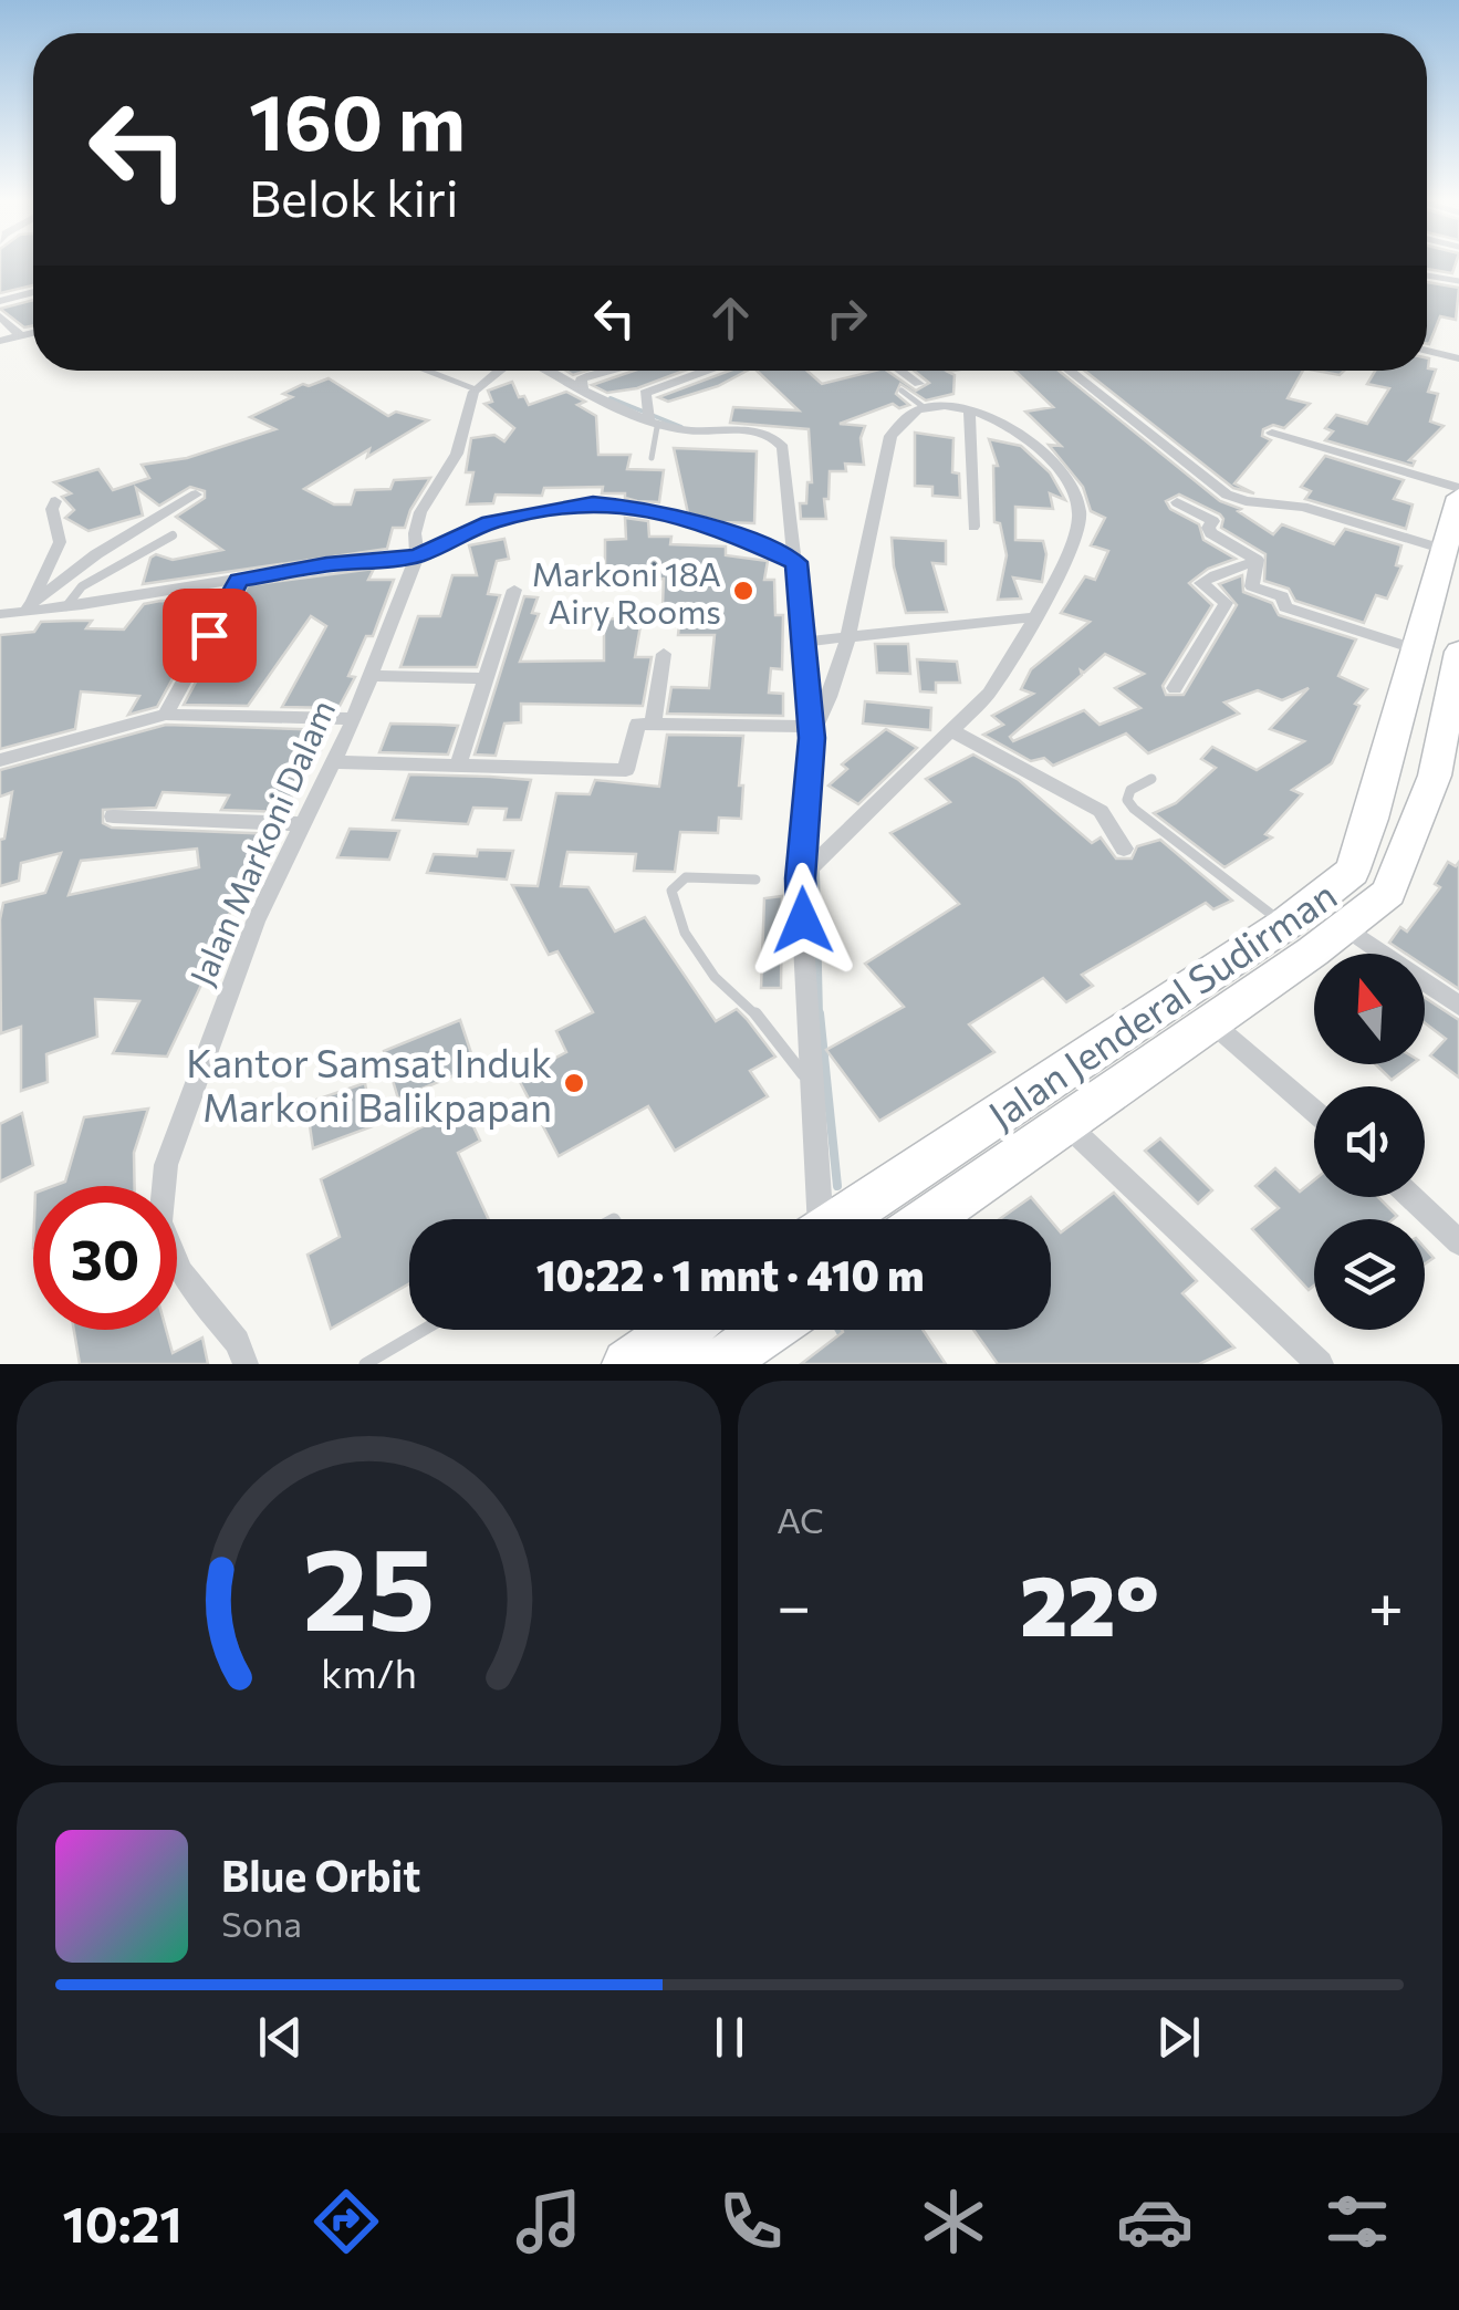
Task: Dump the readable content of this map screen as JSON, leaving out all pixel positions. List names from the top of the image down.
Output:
{
  "streets": {
    "highway": ["Jalan Jenderal Sudirman"],
    "street": ["Jalan Markoni Dalam"]
  },
  "places": ["Markoni 18A Airy Rooms", "Kantor Samsat Induk Markoni Balikpapan"],
  "north": "top",
  "page": {
    "turn": ["160 m", "Belok kiri"],
    "limit": "30",
    "trip": "10:22 · 1 mnt · 410 m",
    "tile": "AC",
    "heat": ["−", "22°", "+"],
    "song": ["Blue Orbit", "Sona"],
    "tabs": "10:21",
    "gauge": ["25", "km/h"]
  }
}
